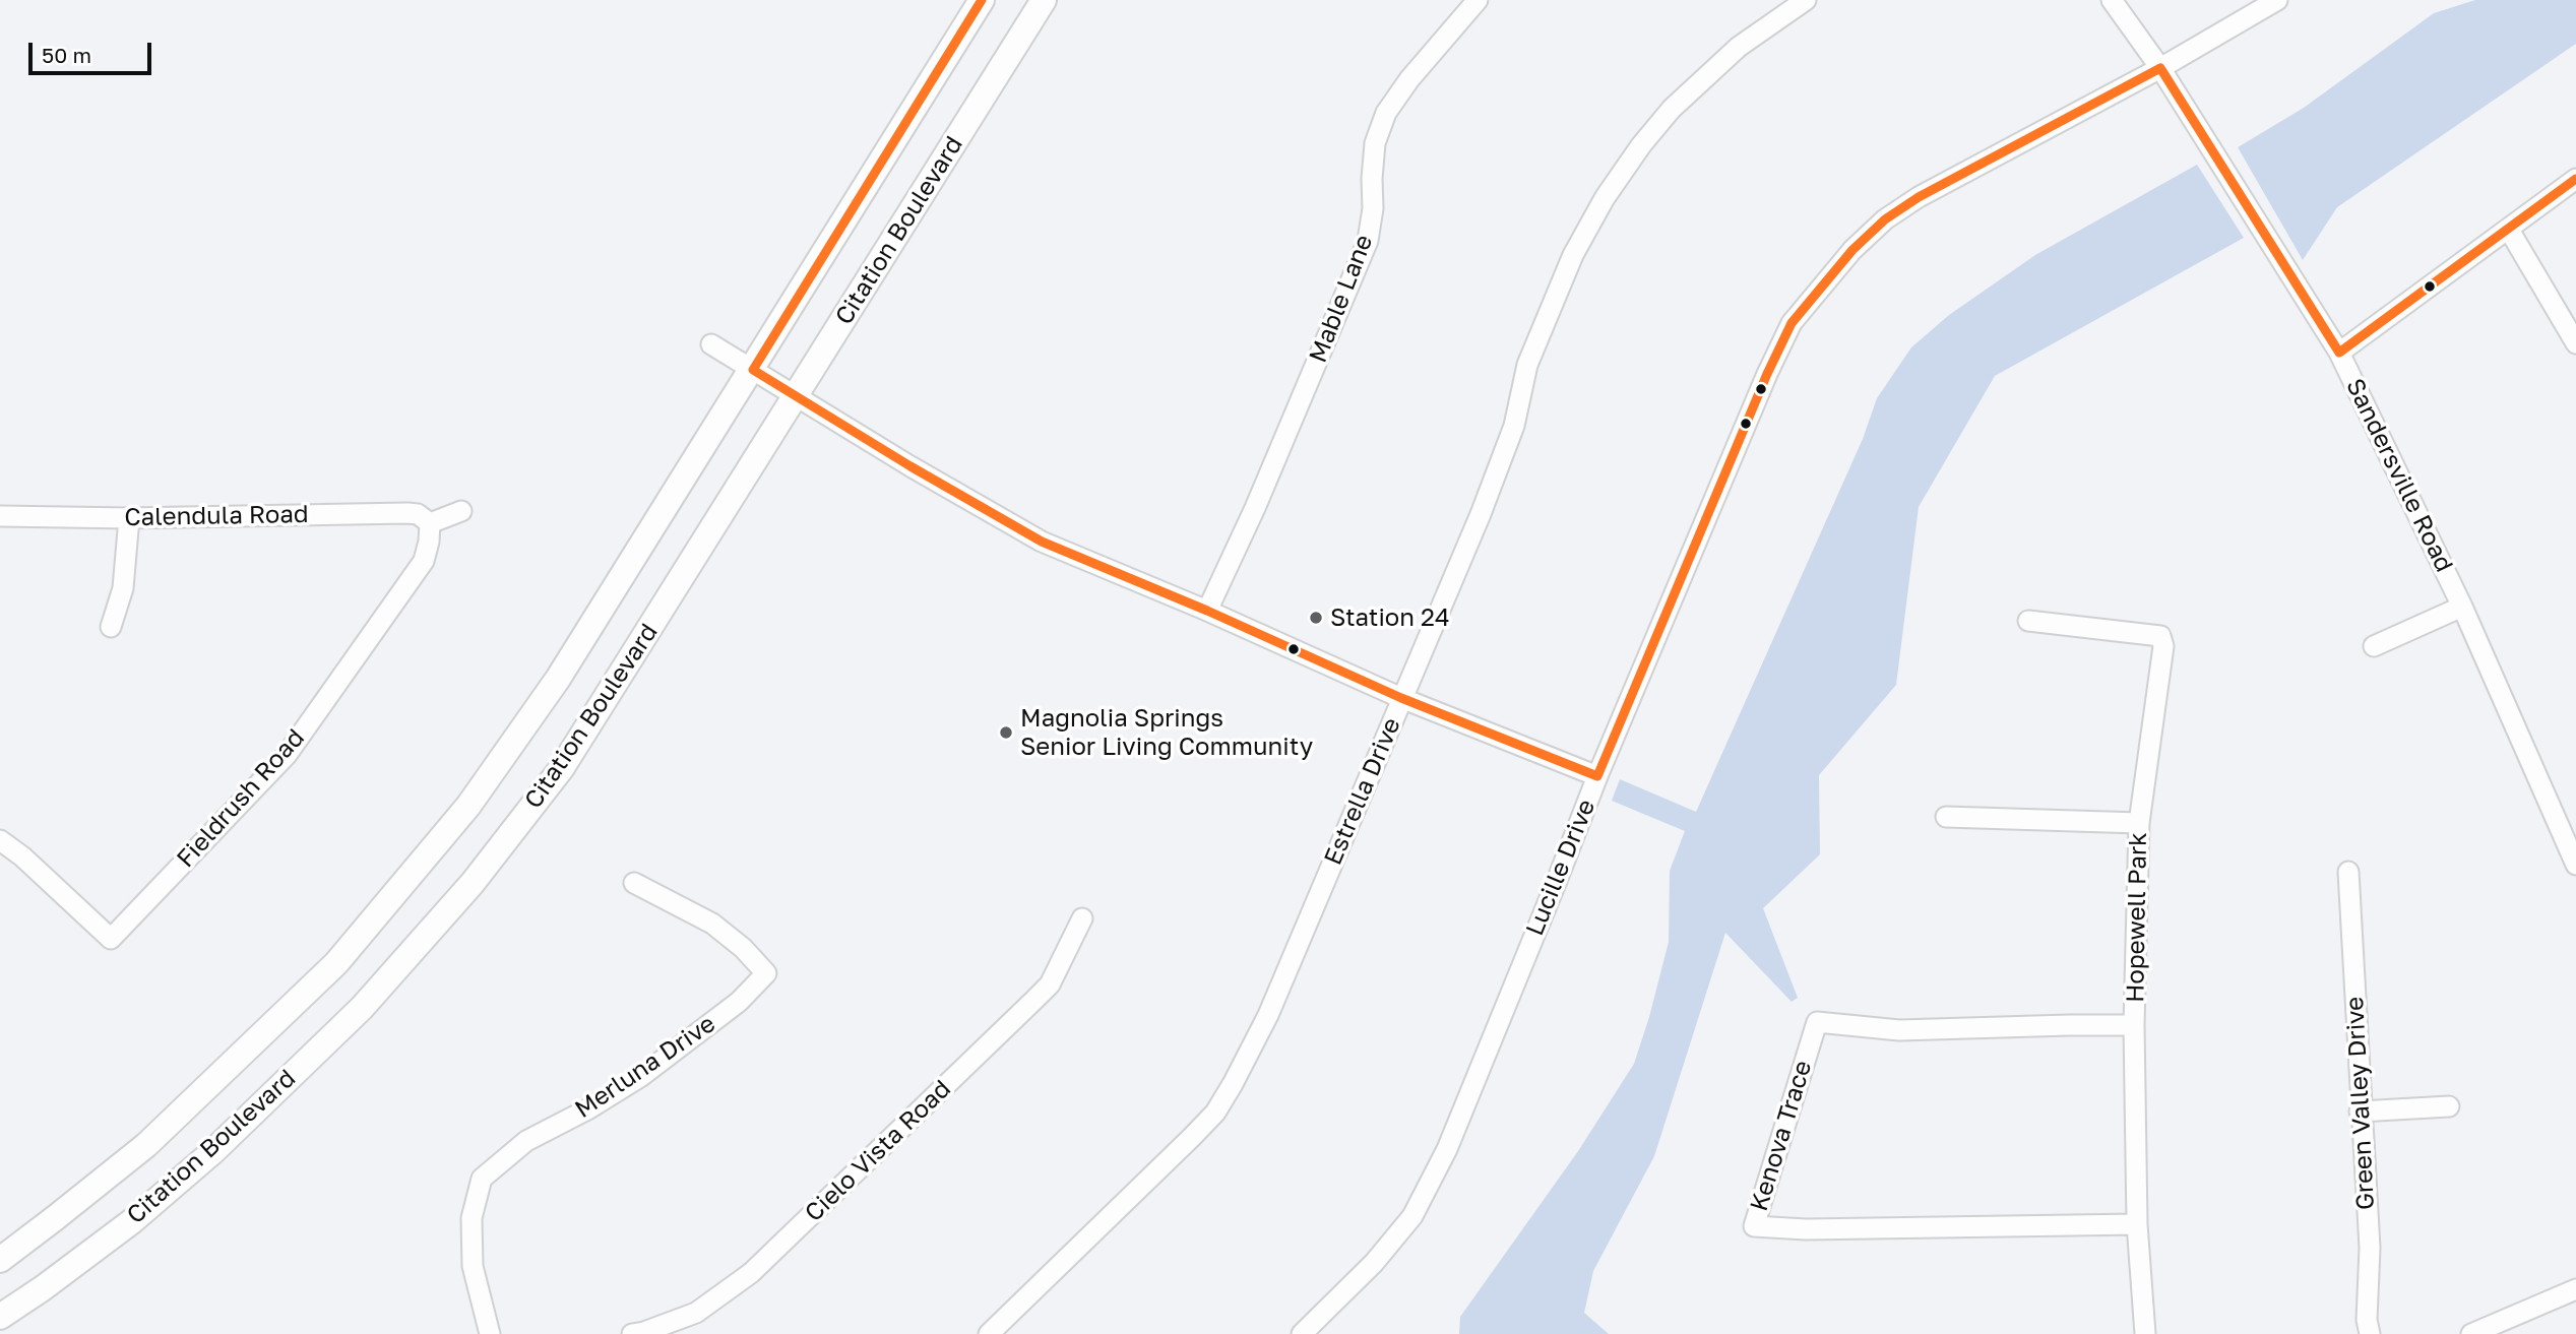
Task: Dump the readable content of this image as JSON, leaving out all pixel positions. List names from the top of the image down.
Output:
{
  "streets": {
    "main road": ["Citation Boulevard"],
    "street": [
      "Mable Lane",
      "Sandersville Road",
      "Calendula Road",
      "Estrella Drive",
      "Fieldrush Road",
      "Lucille Drive",
      "Hopewell Park",
      "Merluna Drive",
      "Green Valley Drive",
      "Kenova Trace",
      "Cielo Vista Road"
    ]
  },
  "crossings": [
    ["Sandersville Road", "Lucille Drive"],
    ["Calendula Road", "Fieldrush Road"],
    ["Hopewell Park", "Kenova Trace"]
  ],
  "places": ["Station 24", "Magnolia Springs Senior Living Community"],
  "scale_bar": "50 m"
}
